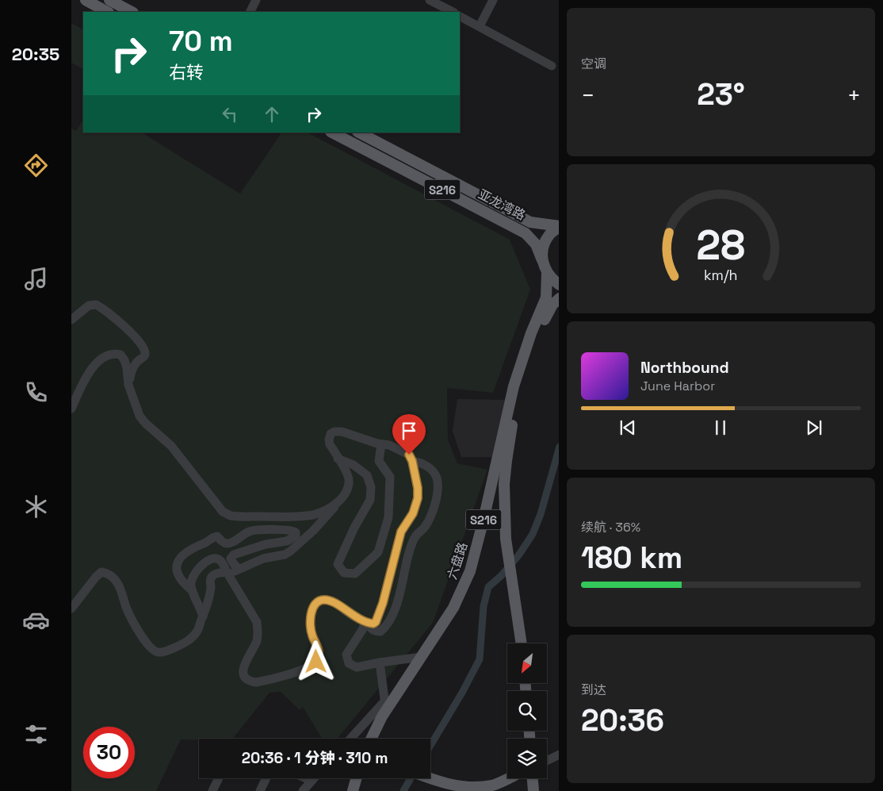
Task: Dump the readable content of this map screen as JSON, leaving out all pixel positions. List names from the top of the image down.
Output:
{
  "streets": {
    "main road": ["S216", "亚龙湾路", "六盘路"]
  },
  "crossings": [
    ["S216", "亚龙湾路"],
    ["S216", "六盘路"]
  ],
  "north": "bottom left",
  "page": {
    "tabs": "20:35",
    "tile": [
      "空调",
      ["续航 · 36%", "180 km"],
      ["到达", "20:36"]
    ],
    "turn": ["70 m", "右转"],
    "heat": ["−", "23°", "+"],
    "song": ["Northbound", "June Harbor"],
    "limit": "30",
    "trip": "20:36 · 1 分钟 · 310 m",
    "gauge": ["28", "km/h"]
  }
}
